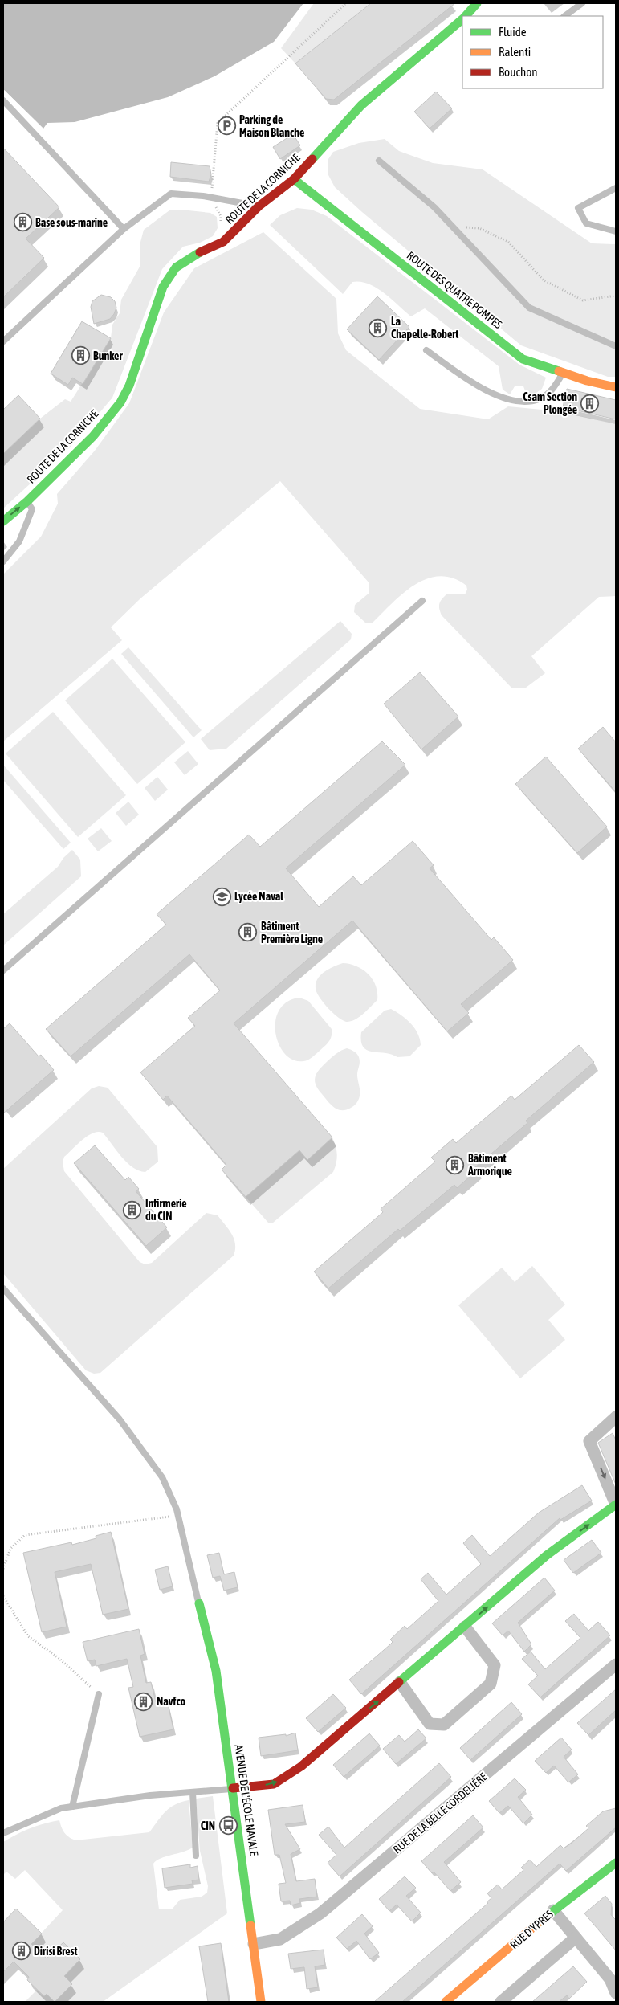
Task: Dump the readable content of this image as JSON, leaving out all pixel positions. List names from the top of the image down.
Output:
{
  "streets": {
    "street": [
      "ROUTE DE LA CORNICHE",
      "ROUTE DES QUATRE POMPES",
      "AVENUE DE L'ÉCOLE NAVALE",
      "RUE DE LA BELLE CORDELIÈRE",
      "RUE D'YPRES"
    ]
  },
  "crossings": [
    ["ROUTE DE LA CORNICHE", "ROUTE DES QUATRE POMPES"],
    ["AVENUE DE L'ÉCOLE NAVALE", "RUE DE LA BELLE CORDELIÈRE"]
  ],
  "places": {
    "parking": ["Parking de Maison Blanche"],
    "building": [
      "Base sous-marine",
      "La Chapelle-Robert",
      "Bunker",
      "Csam Section Plongée",
      "Bâtiment Première Ligne",
      "Bâtiment Armorique",
      "Infirmerie du CIN",
      "Navfco",
      "Dirisi Brest"
    ],
    "school or university": ["Lycée Naval"],
    "bus stop": ["CIN"]
  },
  "legend": ["Fluide", "Ralenti", "Bouchon"]
}
